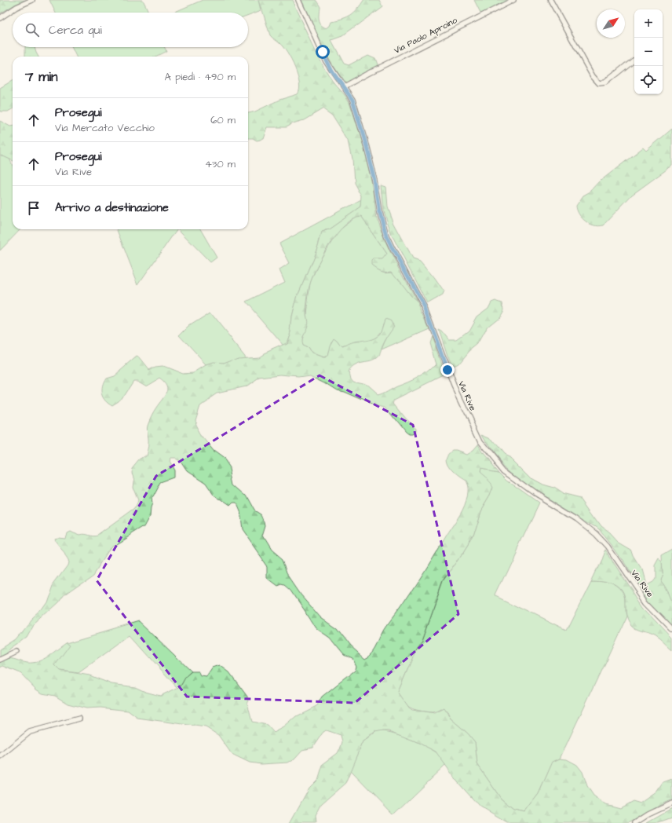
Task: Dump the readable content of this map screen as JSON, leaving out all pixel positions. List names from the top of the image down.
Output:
{
  "streets": {
    "street": ["Via Paolo Aproino", "Via Rive"]
  },
  "crossings": [
    ["Via Paolo Aproino", "Via Rive"]
  ],
  "north": "top right",
  "page": {
    "map_buttons": ["+", "−"],
    "search": "Cerca qui",
    "heading": ["7 min", "A piedi · 490 m"],
    "list": [
      ["Prosegui", "Via Mercato Vecchio", "60 m"],
      ["Prosegui", "Via Rive", "430 m"],
      "Arrivo a destinazione"
    ]
  }
}
